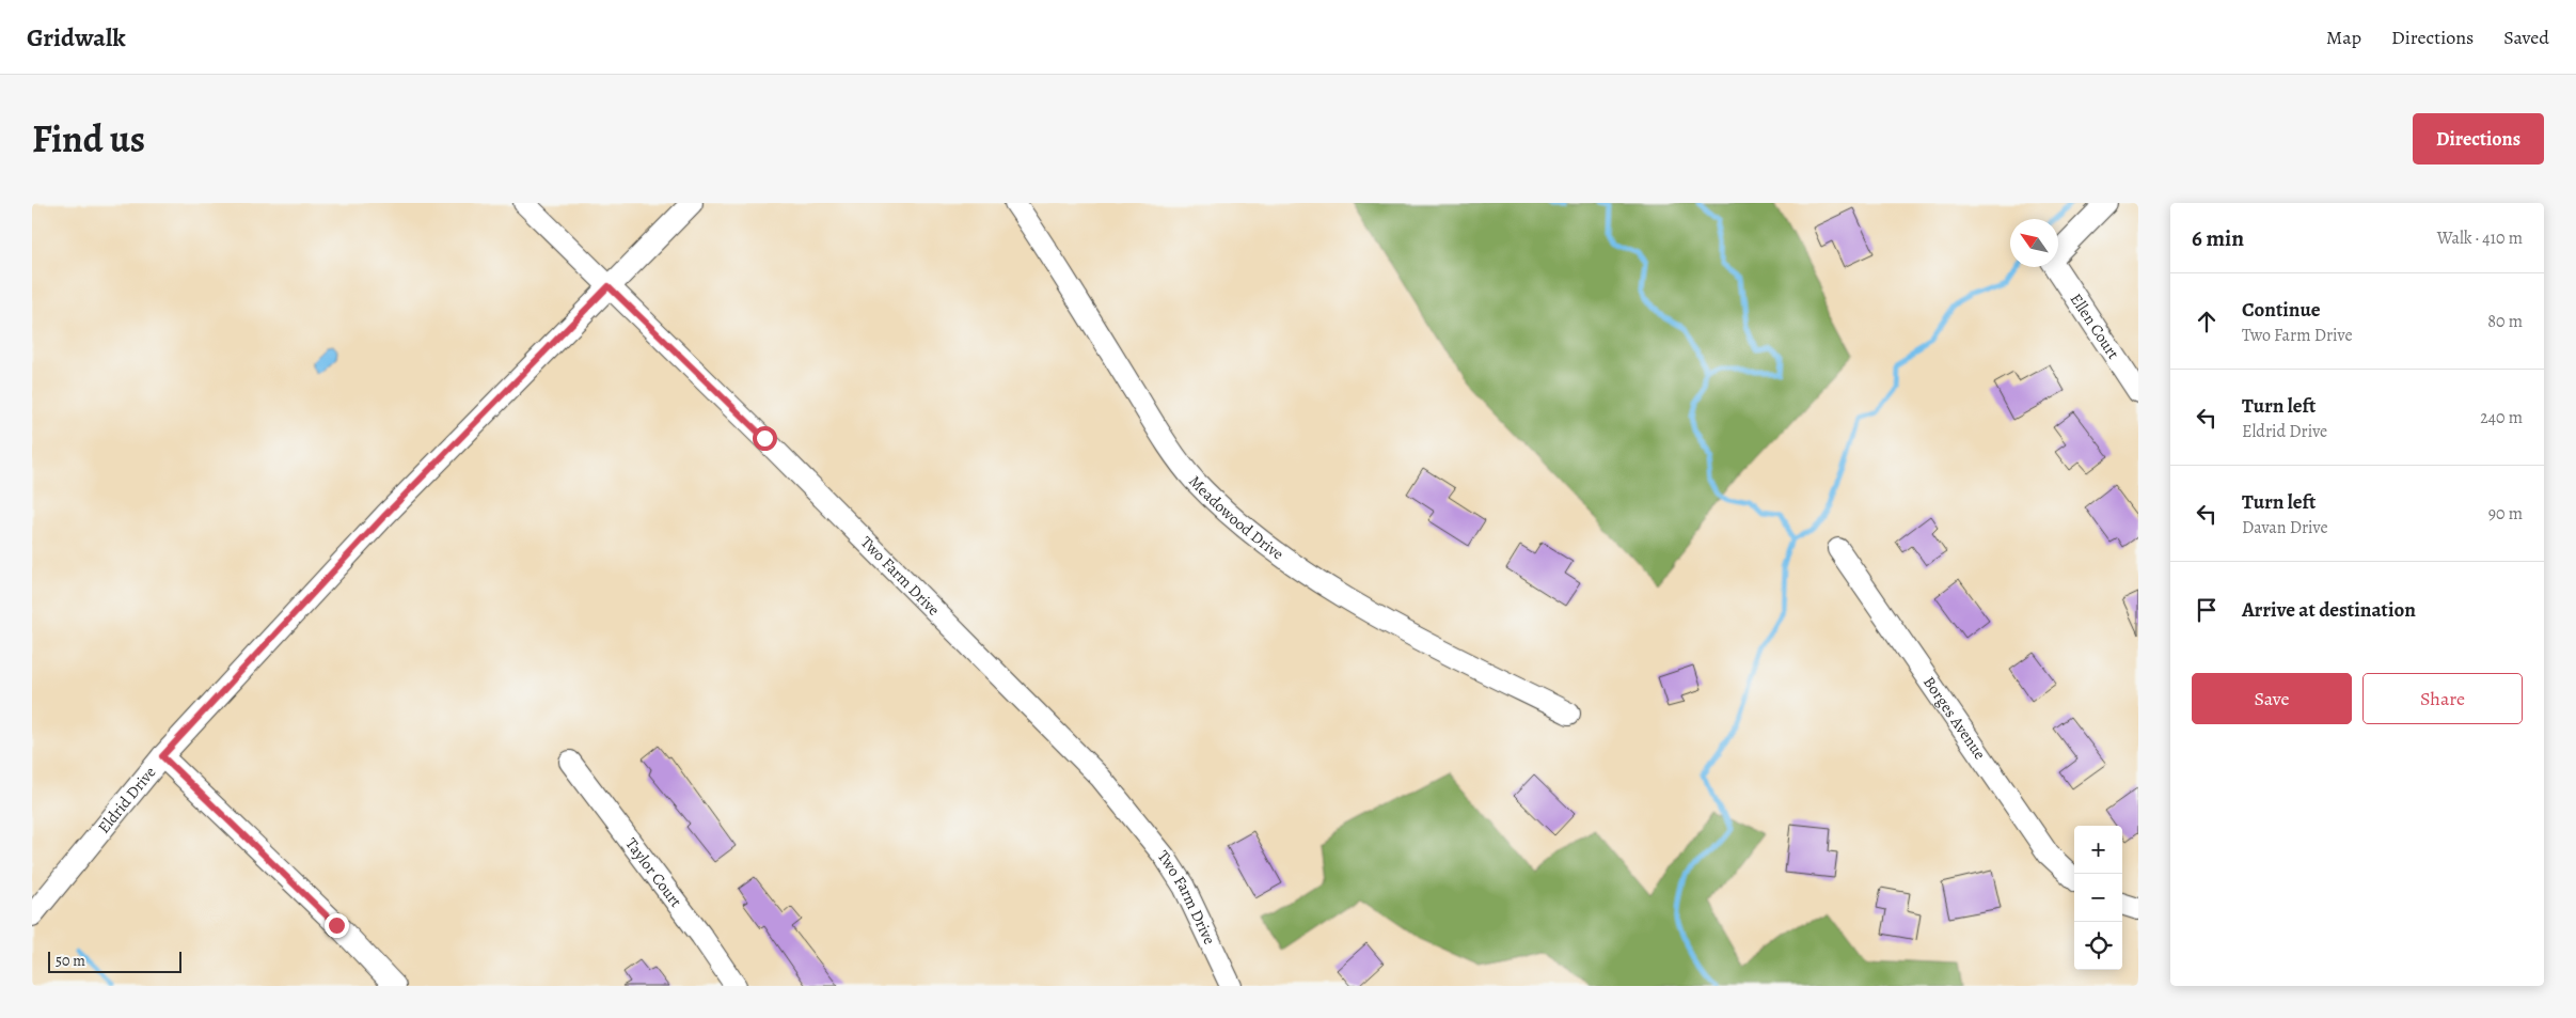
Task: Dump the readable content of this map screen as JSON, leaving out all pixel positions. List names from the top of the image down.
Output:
{
  "streets": {
    "street": [
      "Ellen Court",
      "Meadowood Drive",
      "Two Farm Drive",
      "Borges Avenue",
      "Eldrid Drive",
      "Taylor Court"
    ]
  },
  "crossings": [
    ["Two Farm Drive", "Eldrid Drive"]
  ],
  "scale_bar": "50 m",
  "north": "top left",
  "page": {
    "header": "Gridwalk",
    "nav": ["Map", "Directions", "Saved"],
    "title": "Find us",
    "buttons": [
      "Directions",
      ["Save", "Share"]
    ],
    "heading": ["6 min", "Walk · 410 m"],
    "list": [
      ["Continue", "Two Farm Drive", "80 m"],
      ["Turn left", "Eldrid Drive", "240 m"],
      ["Turn left", "Davan Drive", "90 m"],
      "Arrive at destination"
    ],
    "map_buttons": ["+", "−"],
    "scale": "50 m"
  }
}
